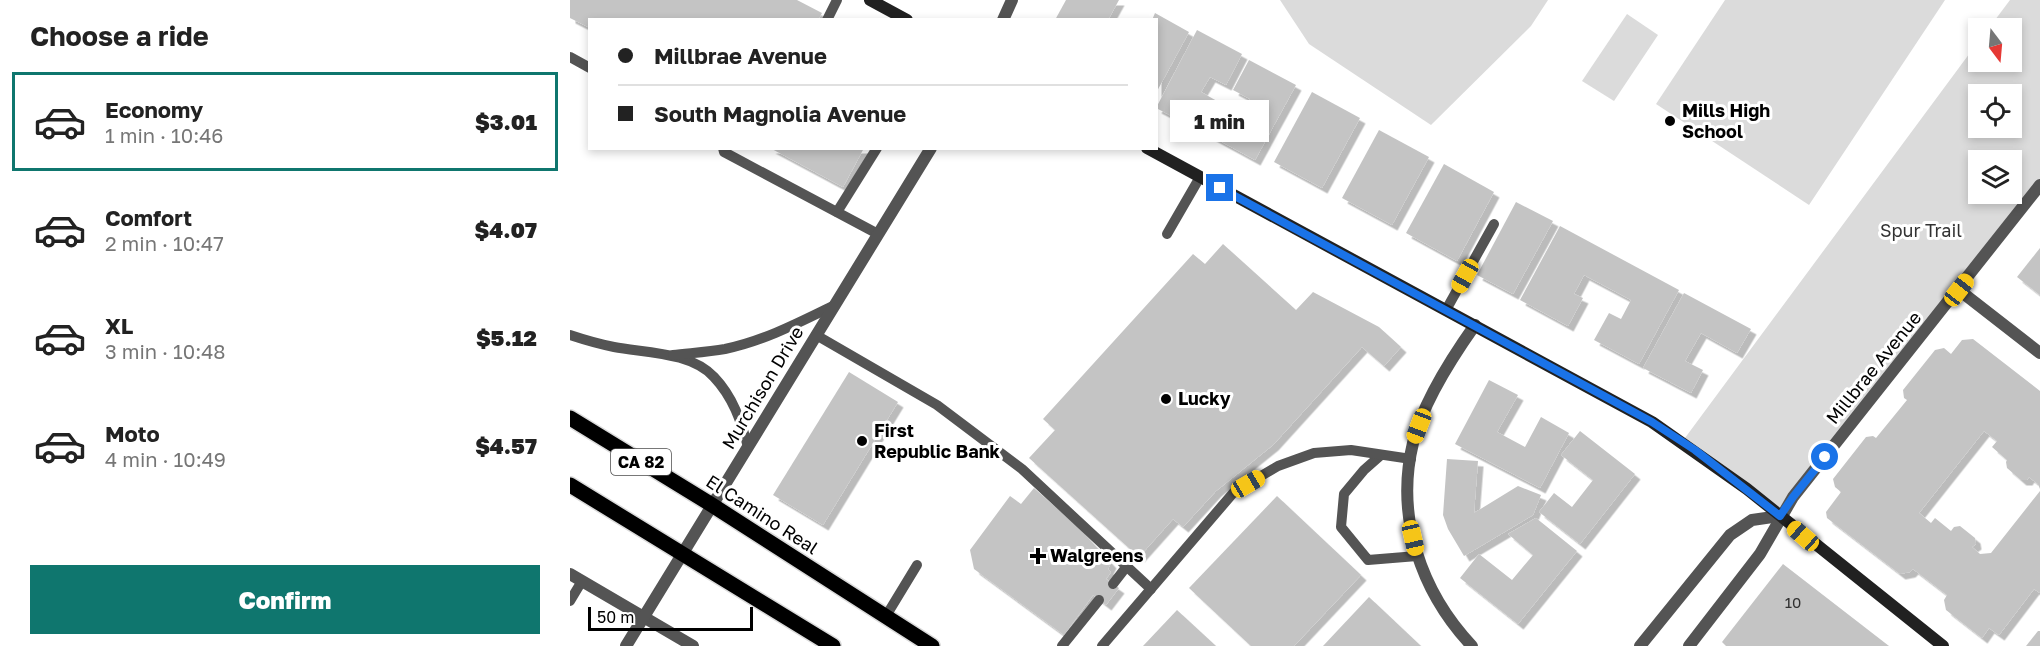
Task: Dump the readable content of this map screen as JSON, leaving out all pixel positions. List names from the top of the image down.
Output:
{
  "streets": {
    "main road": ["CA 82", "El Camino Real"],
    "street": ["Millbrae Avenue", "Murchison Drive"]
  },
  "crossings": [
    ["Murchison Drive", "El Camino Real"]
  ],
  "parks": ["Spur Trail"],
  "places": {
    "other": ["Mills High School", "Lucky", "First Republic Bank"],
    "health": ["Walgreens"]
  },
  "house_numbers": ["10"],
  "scale_bar": "50 m",
  "north": "bottom",
  "page": {
    "heading": "Choose a ride",
    "banner": ["Millbrae Avenue", "South Magnolia Avenue"],
    "list": [
      {
        "name": "Economy",
        "note": "1 min · 10:46",
        "value": "$3.01"
      },
      {
        "name": "Comfort",
        "note": "2 min · 10:47",
        "value": "$4.07"
      },
      {
        "name": "XL",
        "note": "3 min · 10:48",
        "value": "$5.12"
      },
      {
        "name": "Moto",
        "note": "4 min · 10:49",
        "value": "$4.57"
      }
    ],
    "bubble": "1 min",
    "buttons": "Confirm",
    "scale": "50 m"
  }
}
